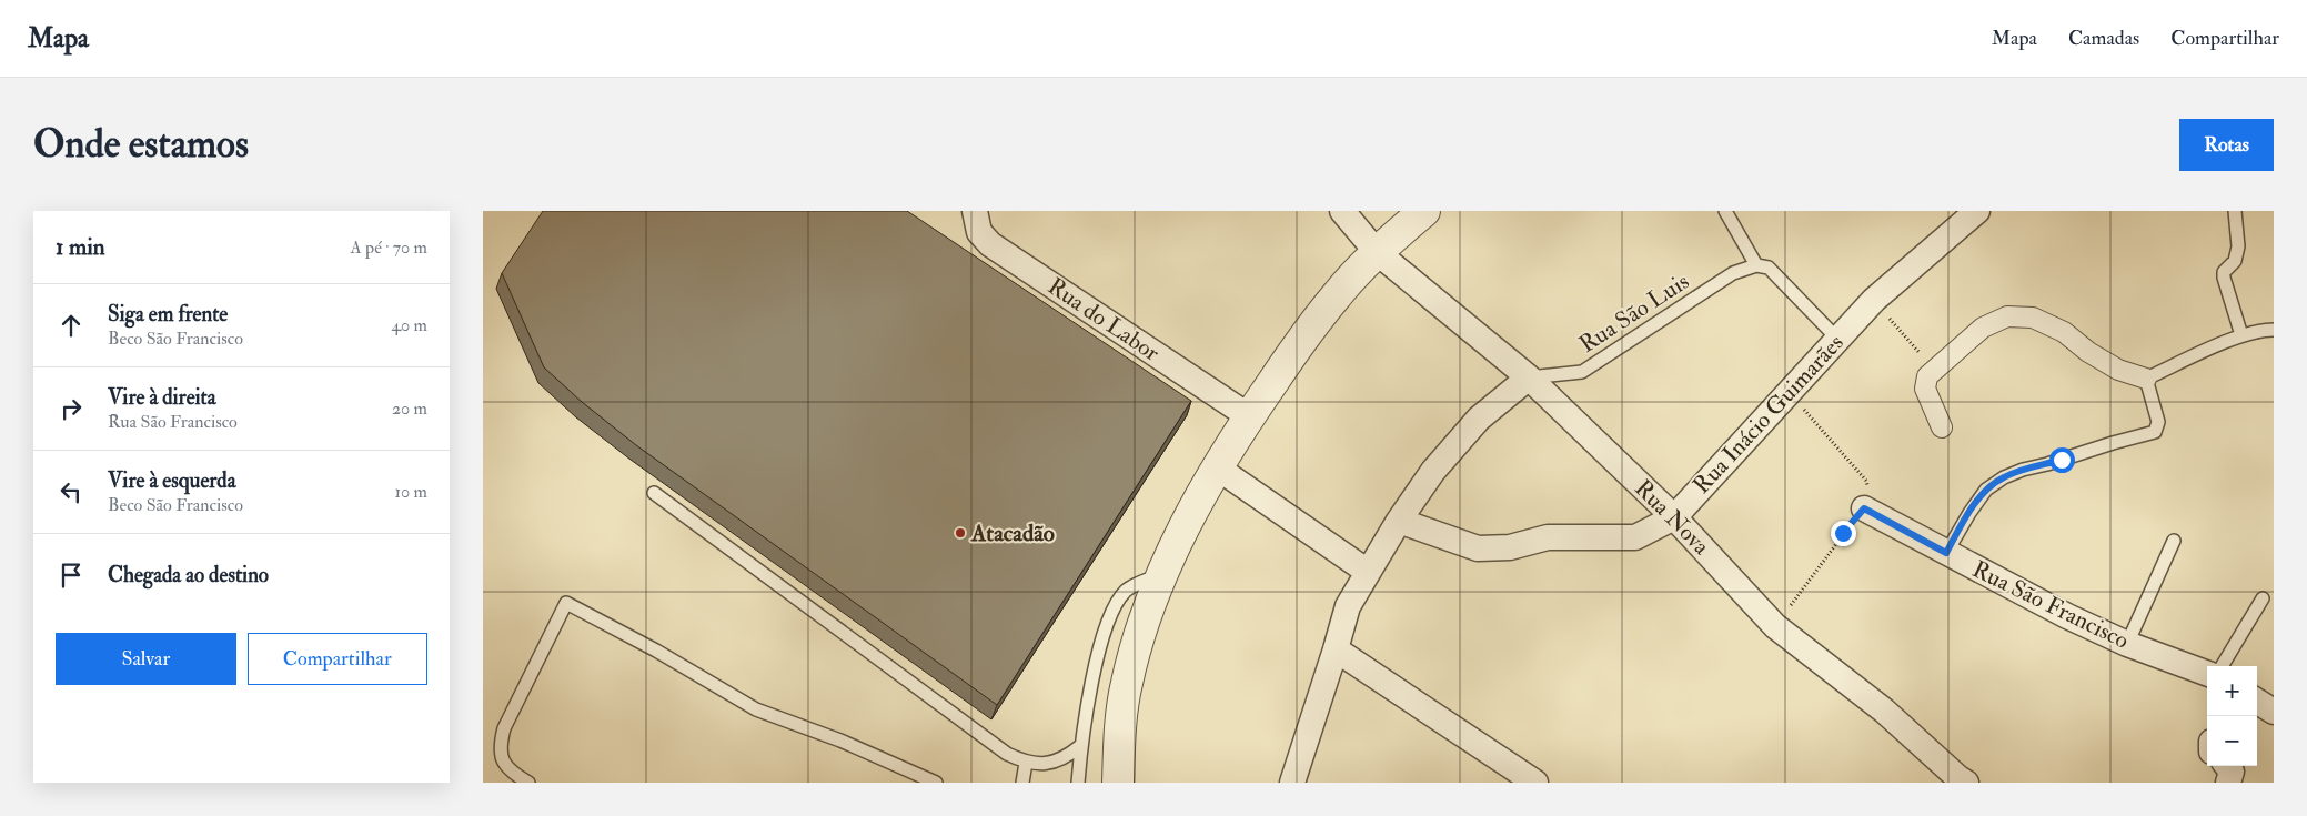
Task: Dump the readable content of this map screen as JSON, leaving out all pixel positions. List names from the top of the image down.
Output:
{
  "streets": {
    "street": [
      "Rua do Labor",
      "Rua Inácio Guimarães",
      "Rua Nova",
      "Rua São Francisco"
    ],
    "lane": ["Rua São Luis"]
  },
  "crossings": [
    ["Rua São Luis", "Rua Nova"],
    ["Rua Inácio Guimarães", "Rua Nova"]
  ],
  "places": ["Atacadão"],
  "page": {
    "header": "Mapa",
    "nav": ["Mapa", "Camadas", "Compartilhar"],
    "buttons": [
      "Rotas",
      ["Salvar", "Compartilhar"]
    ],
    "title": "Onde estamos",
    "heading": ["1 min", "A pé · 70 m"],
    "list": [
      ["Siga em frente", "Beco São Francisco", "40 m"],
      ["Vire à direita", "Rua São Francisco", "20 m"],
      ["Vire à esquerda", "Beco São Francisco", "10 m"],
      "Chegada ao destino"
    ],
    "map_buttons": ["+", "−"]
  }
}
